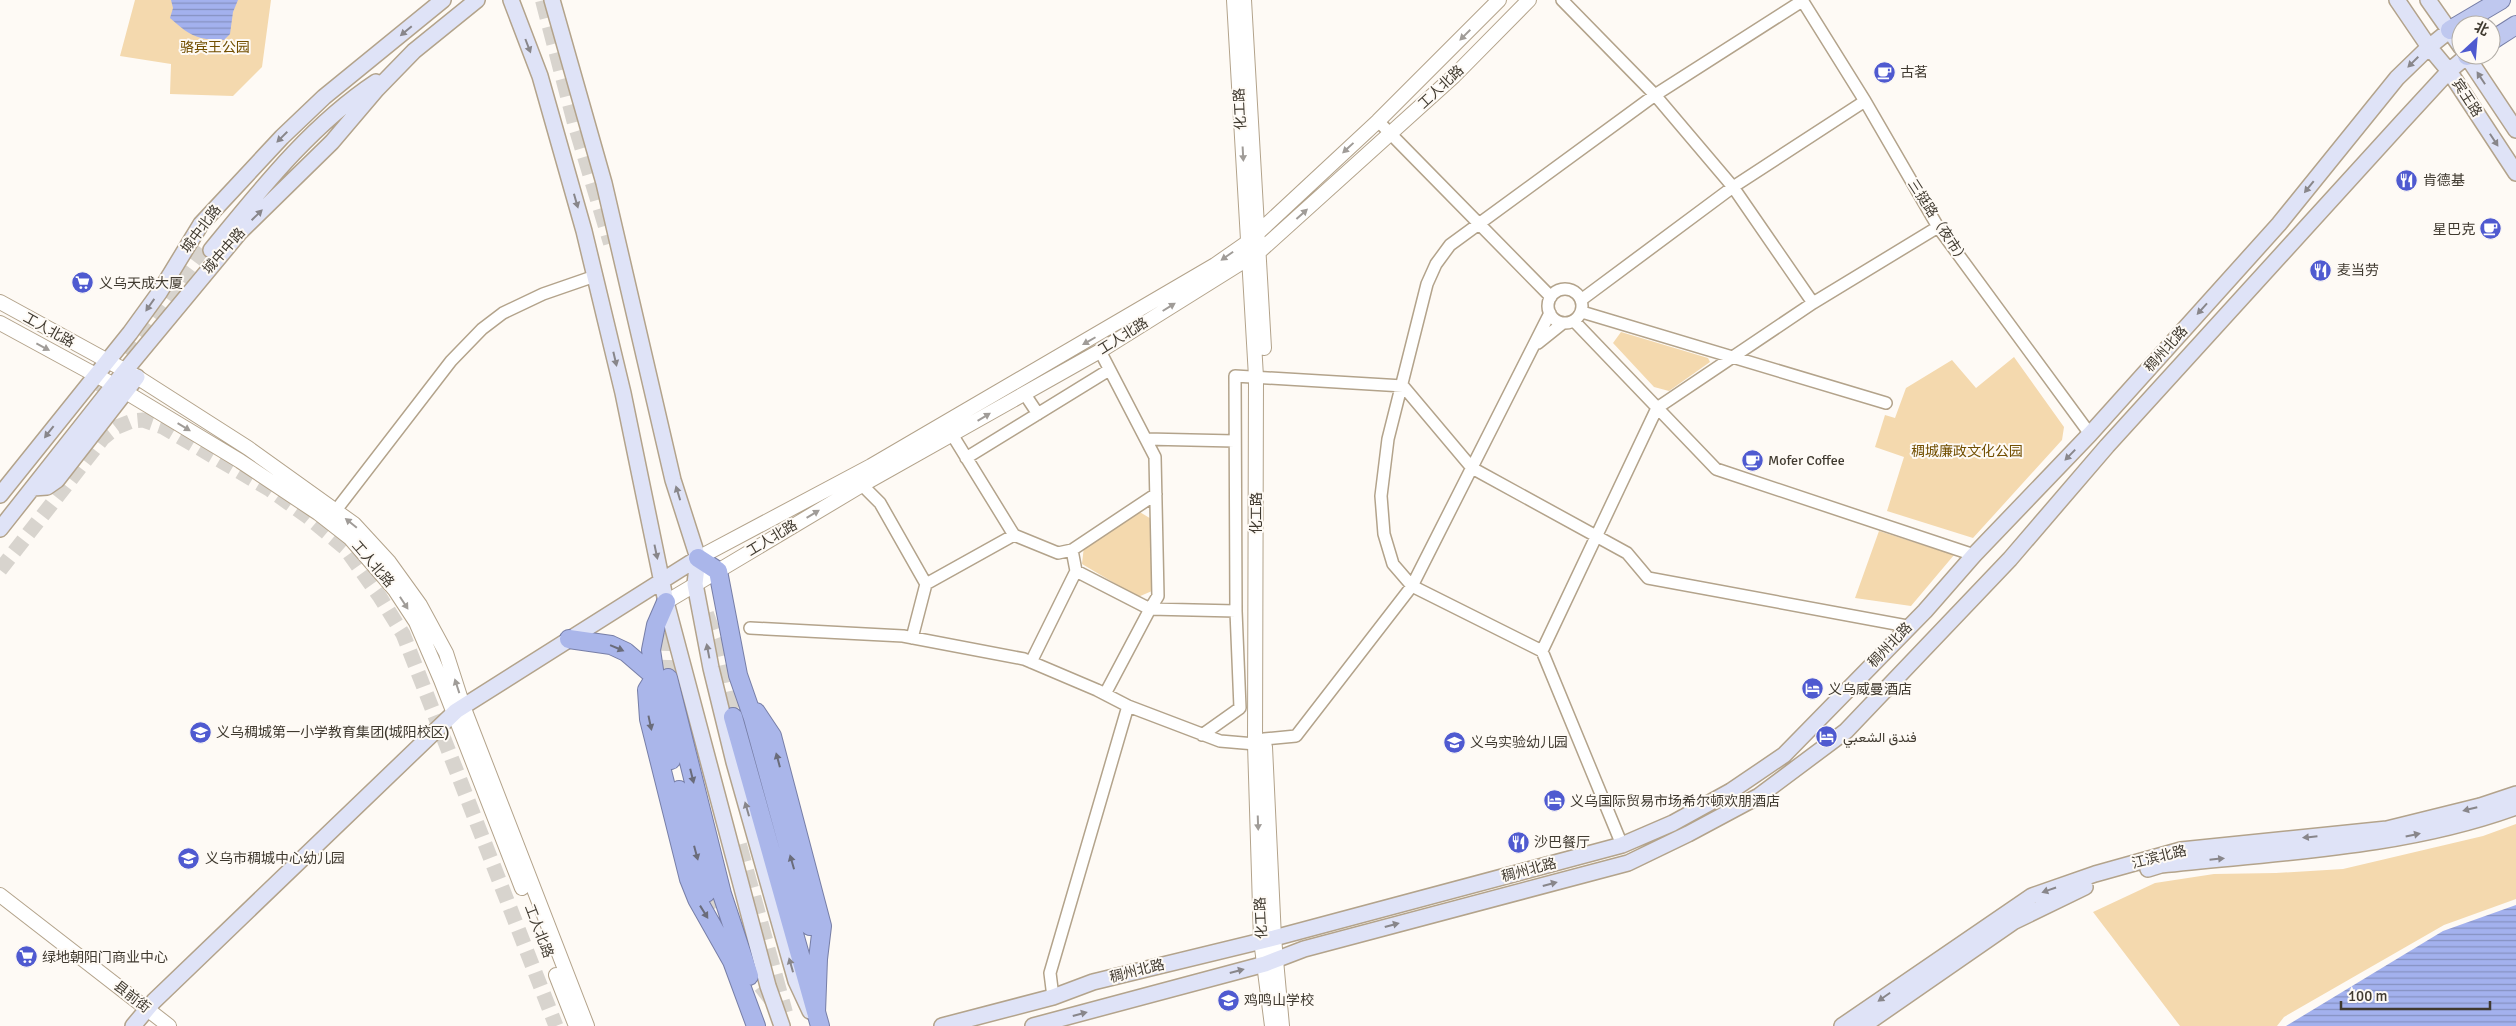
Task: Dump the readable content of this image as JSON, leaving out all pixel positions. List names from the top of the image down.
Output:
{
  "streets": {
    "main road": [
      "宾王路",
      "城中北路",
      "城中中路",
      "稠州北路",
      "江滨北路"
    ],
    "street": [
      "工人北路",
      "化工路",
      "三挺路（夜市）",
      "县前街"
    ]
  },
  "crossings": [
    ["工人北路", "化工路"],
    ["工人北路", "城中北路"],
    ["工人北路", "城中中路"],
    ["宾王路", "稠州北路"],
    ["化工路", "稠州北路"],
    ["三挺路（夜市）", "稠州北路"]
  ],
  "one_way": ["城中北路", "城中中路"],
  "parks": ["骆宾王公园", "稠城廉政文化公园"],
  "places": {
    "cafe": ["古茗", "星巴克", "Mofer Coffee"],
    "restaurant": ["肯德基", "麦当劳", "沙巴餐厅"],
    "supermarket": ["义乌天成大厦", "绿地朝阳门商业中心"],
    "hotel": ["义乌威曼酒店", "فندق الشعبي", "义乌国际贸易市场希尔顿欢朋酒店"],
    "school or university": [
      "义乌稠城第一小学教育集团(城阳校区)",
      "义乌实验幼儿园",
      "义乌市稠城中心幼儿园",
      "鸡鸣山学校"
    ]
  },
  "scale_bar": "100 m",
  "north": "top right"
}
